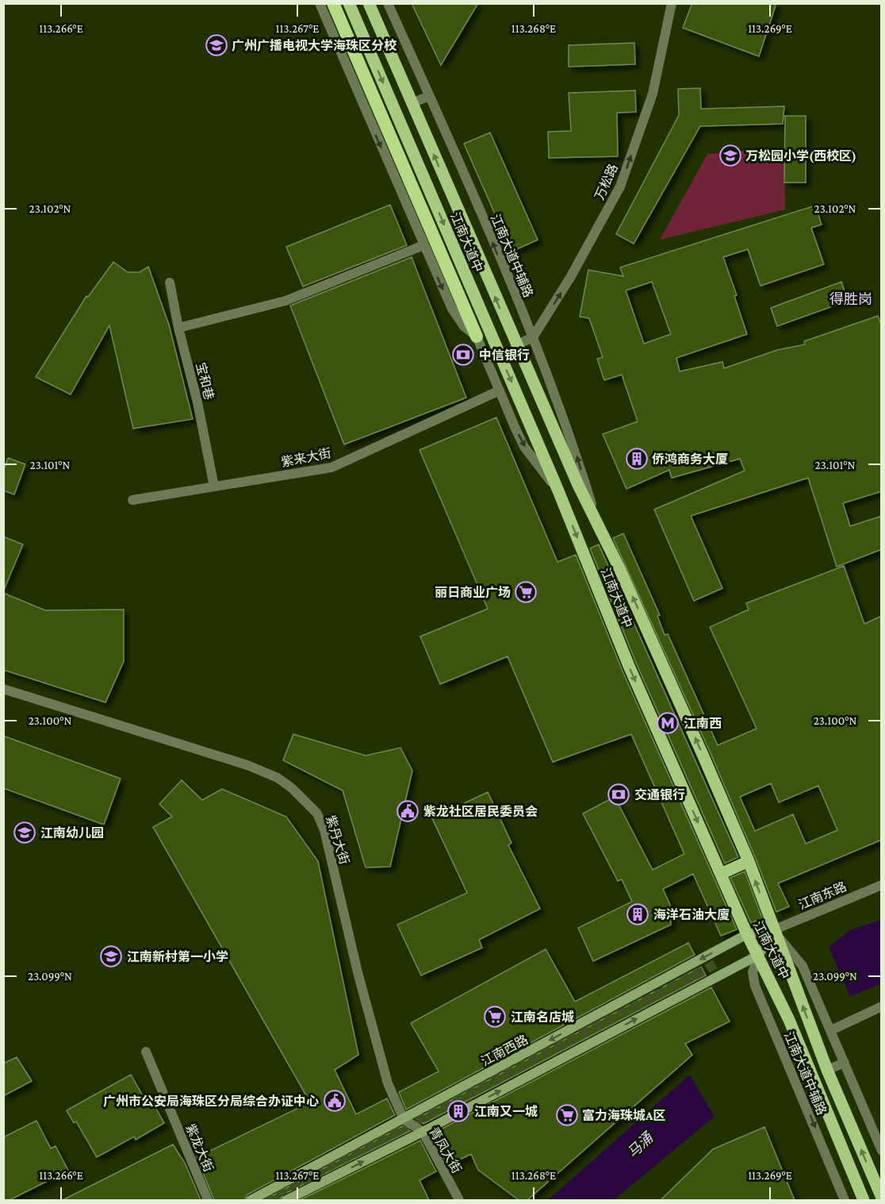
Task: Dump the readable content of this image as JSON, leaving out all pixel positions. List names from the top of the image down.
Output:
{
  "streets": {
    "main road": ["江南大道中", "江南西路"],
    "street": [
      "万松路",
      "江南大道中辅路",
      "宝和巷",
      "紫来大街",
      "紫丹大街",
      "江南东路",
      "紫龙大街",
      "青凤大街"
    ]
  },
  "crossings": [
    ["万松路", "江南大道中辅路"],
    ["江南大道中", "江南大道中辅路"],
    ["江南大道中", "江南东路"],
    ["江南大道中", "江南西路"],
    ["宝和巷", "紫来大街"],
    ["紫丹大街", "江南西路"],
    ["紫丹大街", "青凤大街"],
    ["江南东路", "江南西路"],
    ["江南西路", "青凤大街"]
  ],
  "one_way": ["万松路"],
  "districts": ["得胜岗"],
  "water": ["马涌"],
  "places": {
    "school or university": [
      "广州广播电视大学海珠区分校",
      "万松园小学(西校区)",
      "江南幼儿园",
      "江南新村第一小学"
    ],
    "bank": ["中信银行", "交通银行"],
    "building": ["侨鸿商务大厦", "海洋石油大廈", "江南又一城"],
    "supermarket": ["丽日商业广场", "江南名店城", "富力海珠城A区"],
    "metro station": ["江南西"],
    "public building": ["紫龙社区居民委员会", "广州市公安局海珠区分局综合办证中心"]
  },
  "coordinates": [
    "113.266°E",
    "113.267°E",
    "113.268°E",
    "113.269°E",
    "23.102°N",
    "23.101°N",
    "23.100°N",
    "23.099°N"
  ]
}
